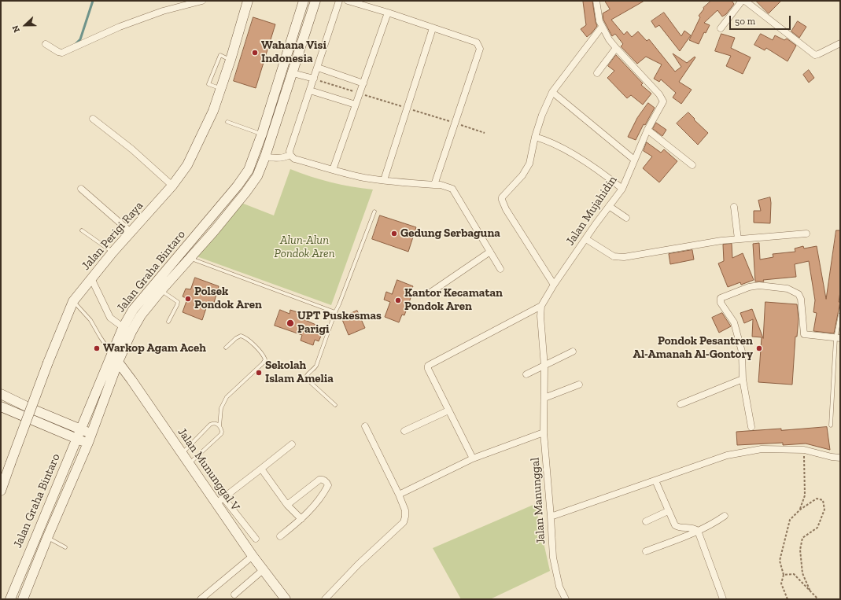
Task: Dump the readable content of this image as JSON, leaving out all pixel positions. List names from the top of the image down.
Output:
{
  "streets": {
    "main road": ["Jalan Perigi Raya", "Jalan Graha Bintaro", "Jalan Mununggal V"],
    "street": ["Jalan Mujahidin", "Jalan Manunggal"]
  },
  "crossings": [
    ["Jalan Mujahidin", "Jalan Manunggal"],
    ["Jalan Graha Bintaro", "Jalan Mununggal V"]
  ],
  "parks": ["Alun-Alun Pondok Aren"],
  "places": [
    "Wahana Visi Indonesia",
    "Gedung Serbaguna",
    "Polsek Pondok Aren",
    "Kantor Kecamatan Pondok Aren",
    "UPT Puskesmas Parigi",
    "Warkop Agam Aceh",
    "Pondok Pesantren Al-Amanah Al-Gontory",
    "Sekolah Islam Amelia"
  ],
  "scale_bar": "50 m",
  "north": "left"
}
